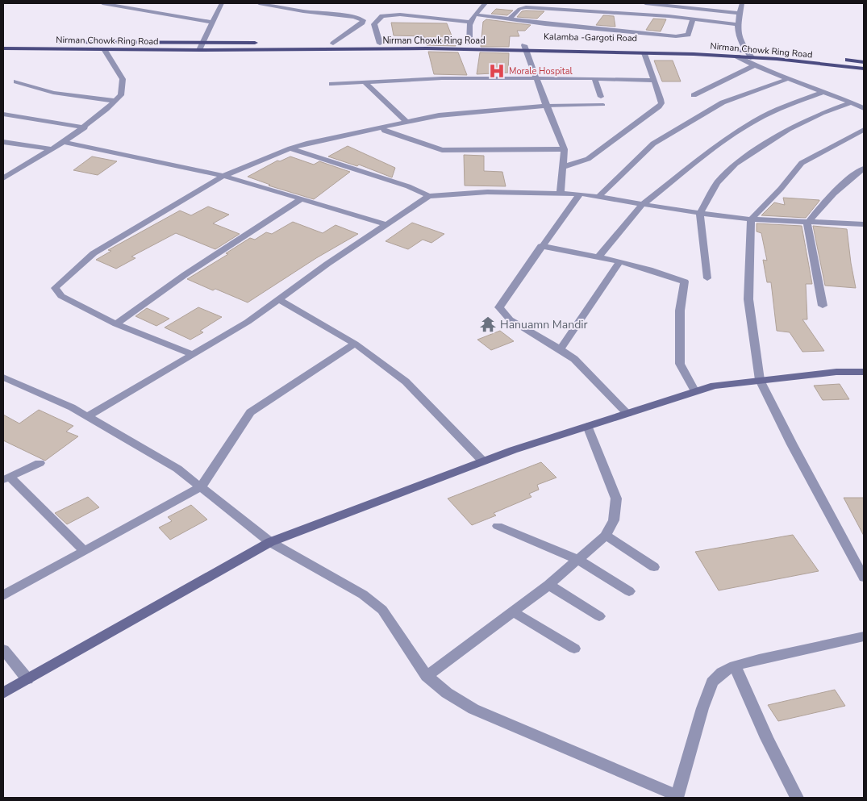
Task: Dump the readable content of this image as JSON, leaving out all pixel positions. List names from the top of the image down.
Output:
{
  "streets": {
    "main road": ["Kalamba -Gargoti Road", "Nirman Chowk Ring Road"]
  },
  "crossings": [
    ["Kalamba -Gargoti Road", "Nirman Chowk Ring Road"]
  ],
  "places": {
    "hospital": ["Morale Hospital"],
    "temple": ["Hanuamn Mandir"]
  }
}
